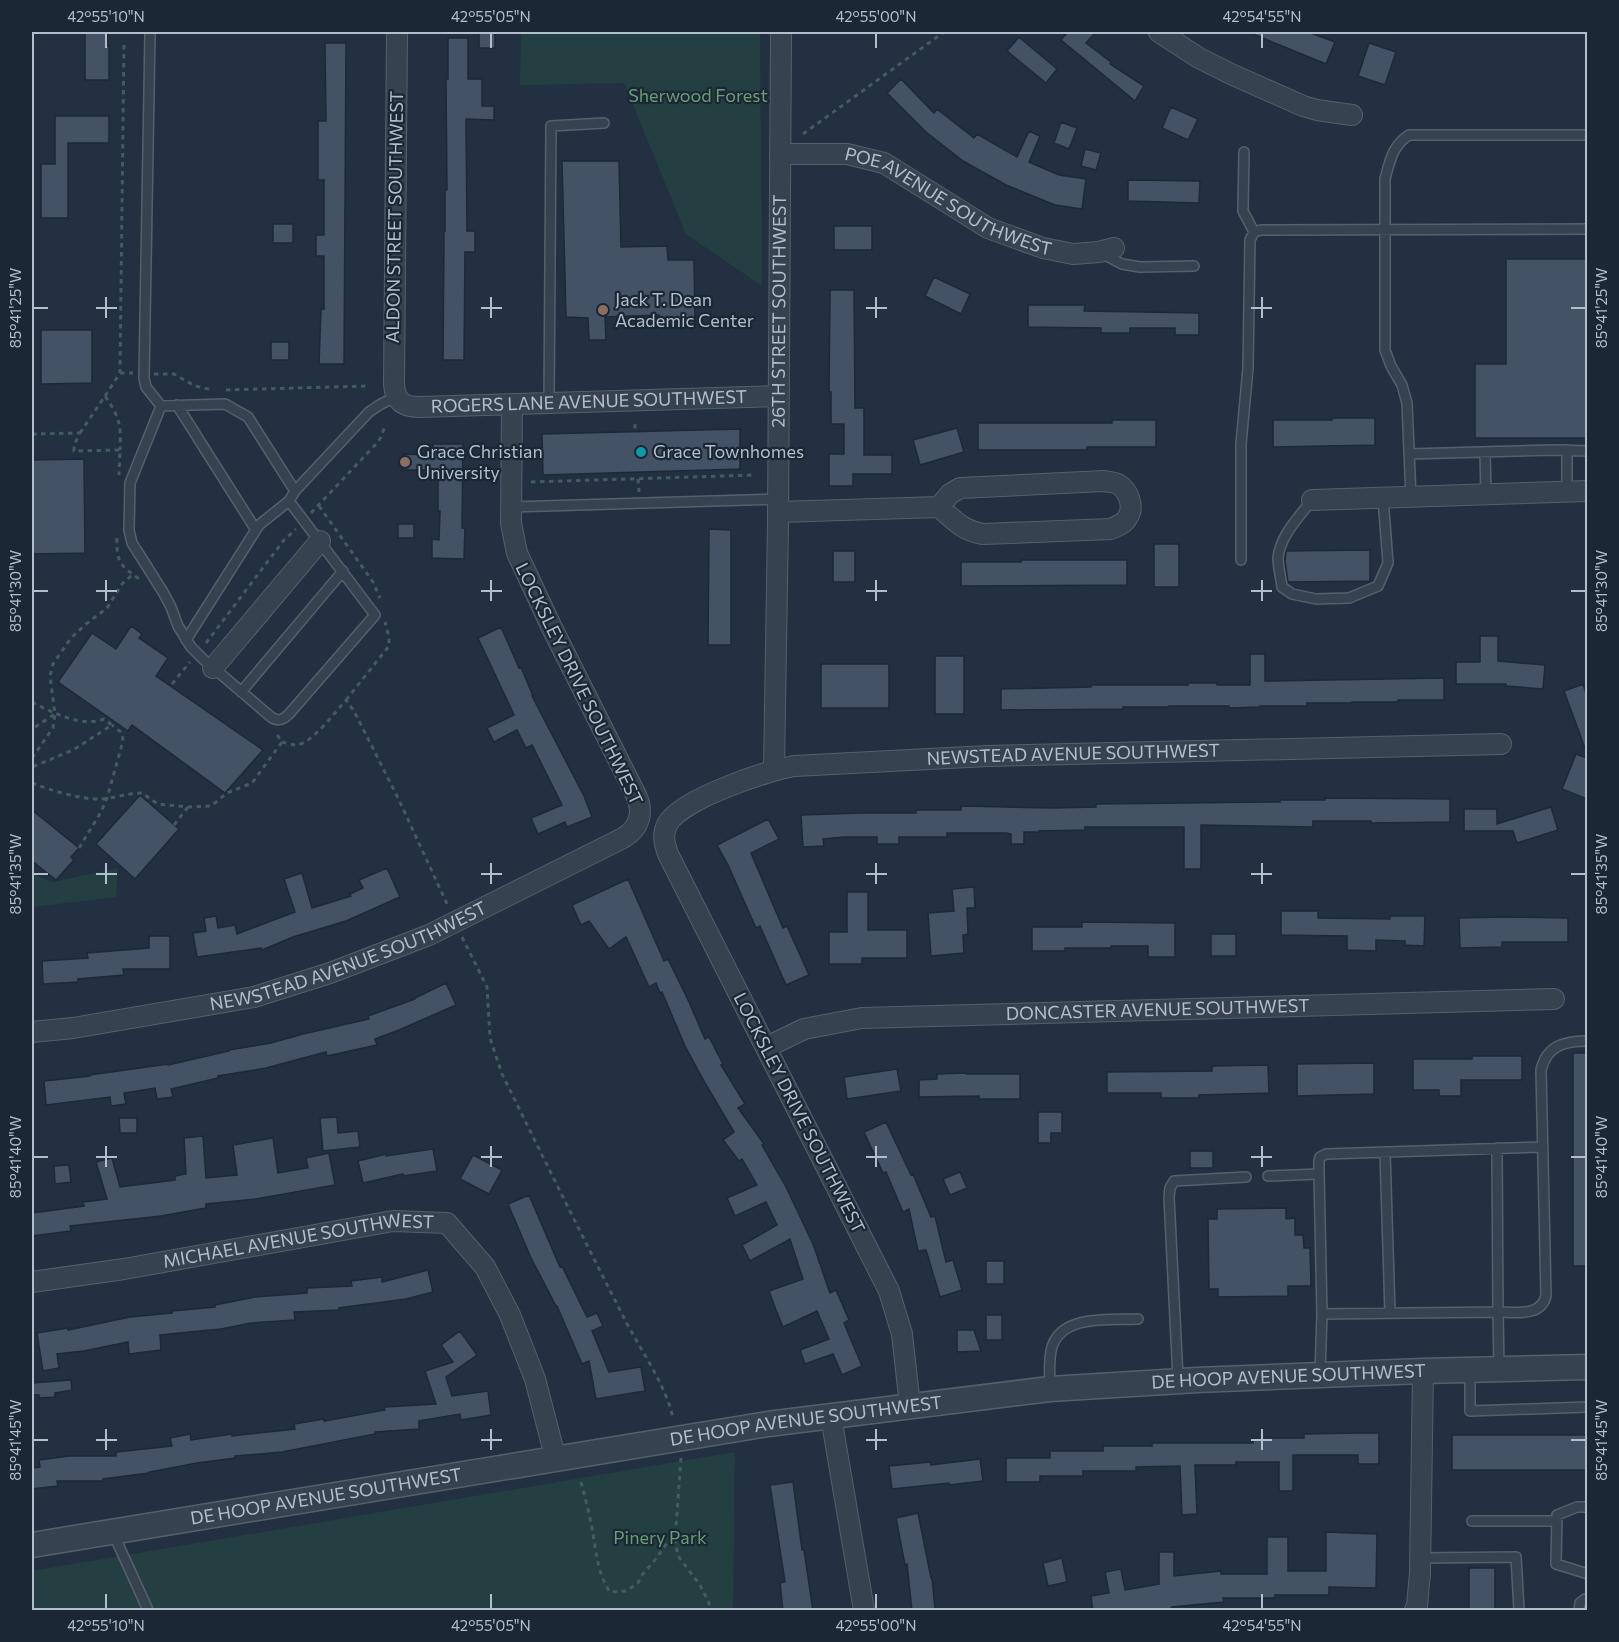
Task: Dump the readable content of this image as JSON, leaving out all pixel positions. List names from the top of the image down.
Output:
{
  "streets": {
    "street": [
      "POE AVENUE SOUTHWEST",
      "ALDON STREET SOUTHWEST",
      "26TH STREET SOUTHWEST",
      "ROGERS LANE AVENUE SOUTHWEST",
      "LOCKSLEY DRIVE SOUTHWEST",
      "NEWSTEAD AVENUE SOUTHWEST",
      "DONCASTER AVENUE SOUTHWEST",
      "MICHAEL AVENUE SOUTHWEST",
      "DE HOOP AVENUE SOUTHWEST"
    ]
  },
  "crossings": [
    ["POE AVENUE SOUTHWEST", "26TH STREET SOUTHWEST"],
    ["ALDON STREET SOUTHWEST", "ROGERS LANE AVENUE SOUTHWEST"],
    ["26TH STREET SOUTHWEST", "ROGERS LANE AVENUE SOUTHWEST"],
    ["26TH STREET SOUTHWEST", "NEWSTEAD AVENUE SOUTHWEST"],
    ["ROGERS LANE AVENUE SOUTHWEST", "LOCKSLEY DRIVE SOUTHWEST"],
    ["LOCKSLEY DRIVE SOUTHWEST", "NEWSTEAD AVENUE SOUTHWEST"],
    ["LOCKSLEY DRIVE SOUTHWEST", "DONCASTER AVENUE SOUTHWEST"],
    ["LOCKSLEY DRIVE SOUTHWEST", "DE HOOP AVENUE SOUTHWEST"],
    ["MICHAEL AVENUE SOUTHWEST", "DE HOOP AVENUE SOUTHWEST"]
  ],
  "parks": ["Sherwood Forest", "Pinery Park"],
  "places": ["Jack T. Dean Academic Center", "Grace Townhomes", "Grace Christian University"],
  "coordinates": [
    "42°55'10\"N",
    "42°55'05\"N",
    "42°55'00\"N",
    "42°54'55\"N",
    "85°41'25\"W",
    "85°41'30\"W",
    "85°41'35\"W",
    "85°41'40\"W",
    "85°41'45\"W"
  ]
}
